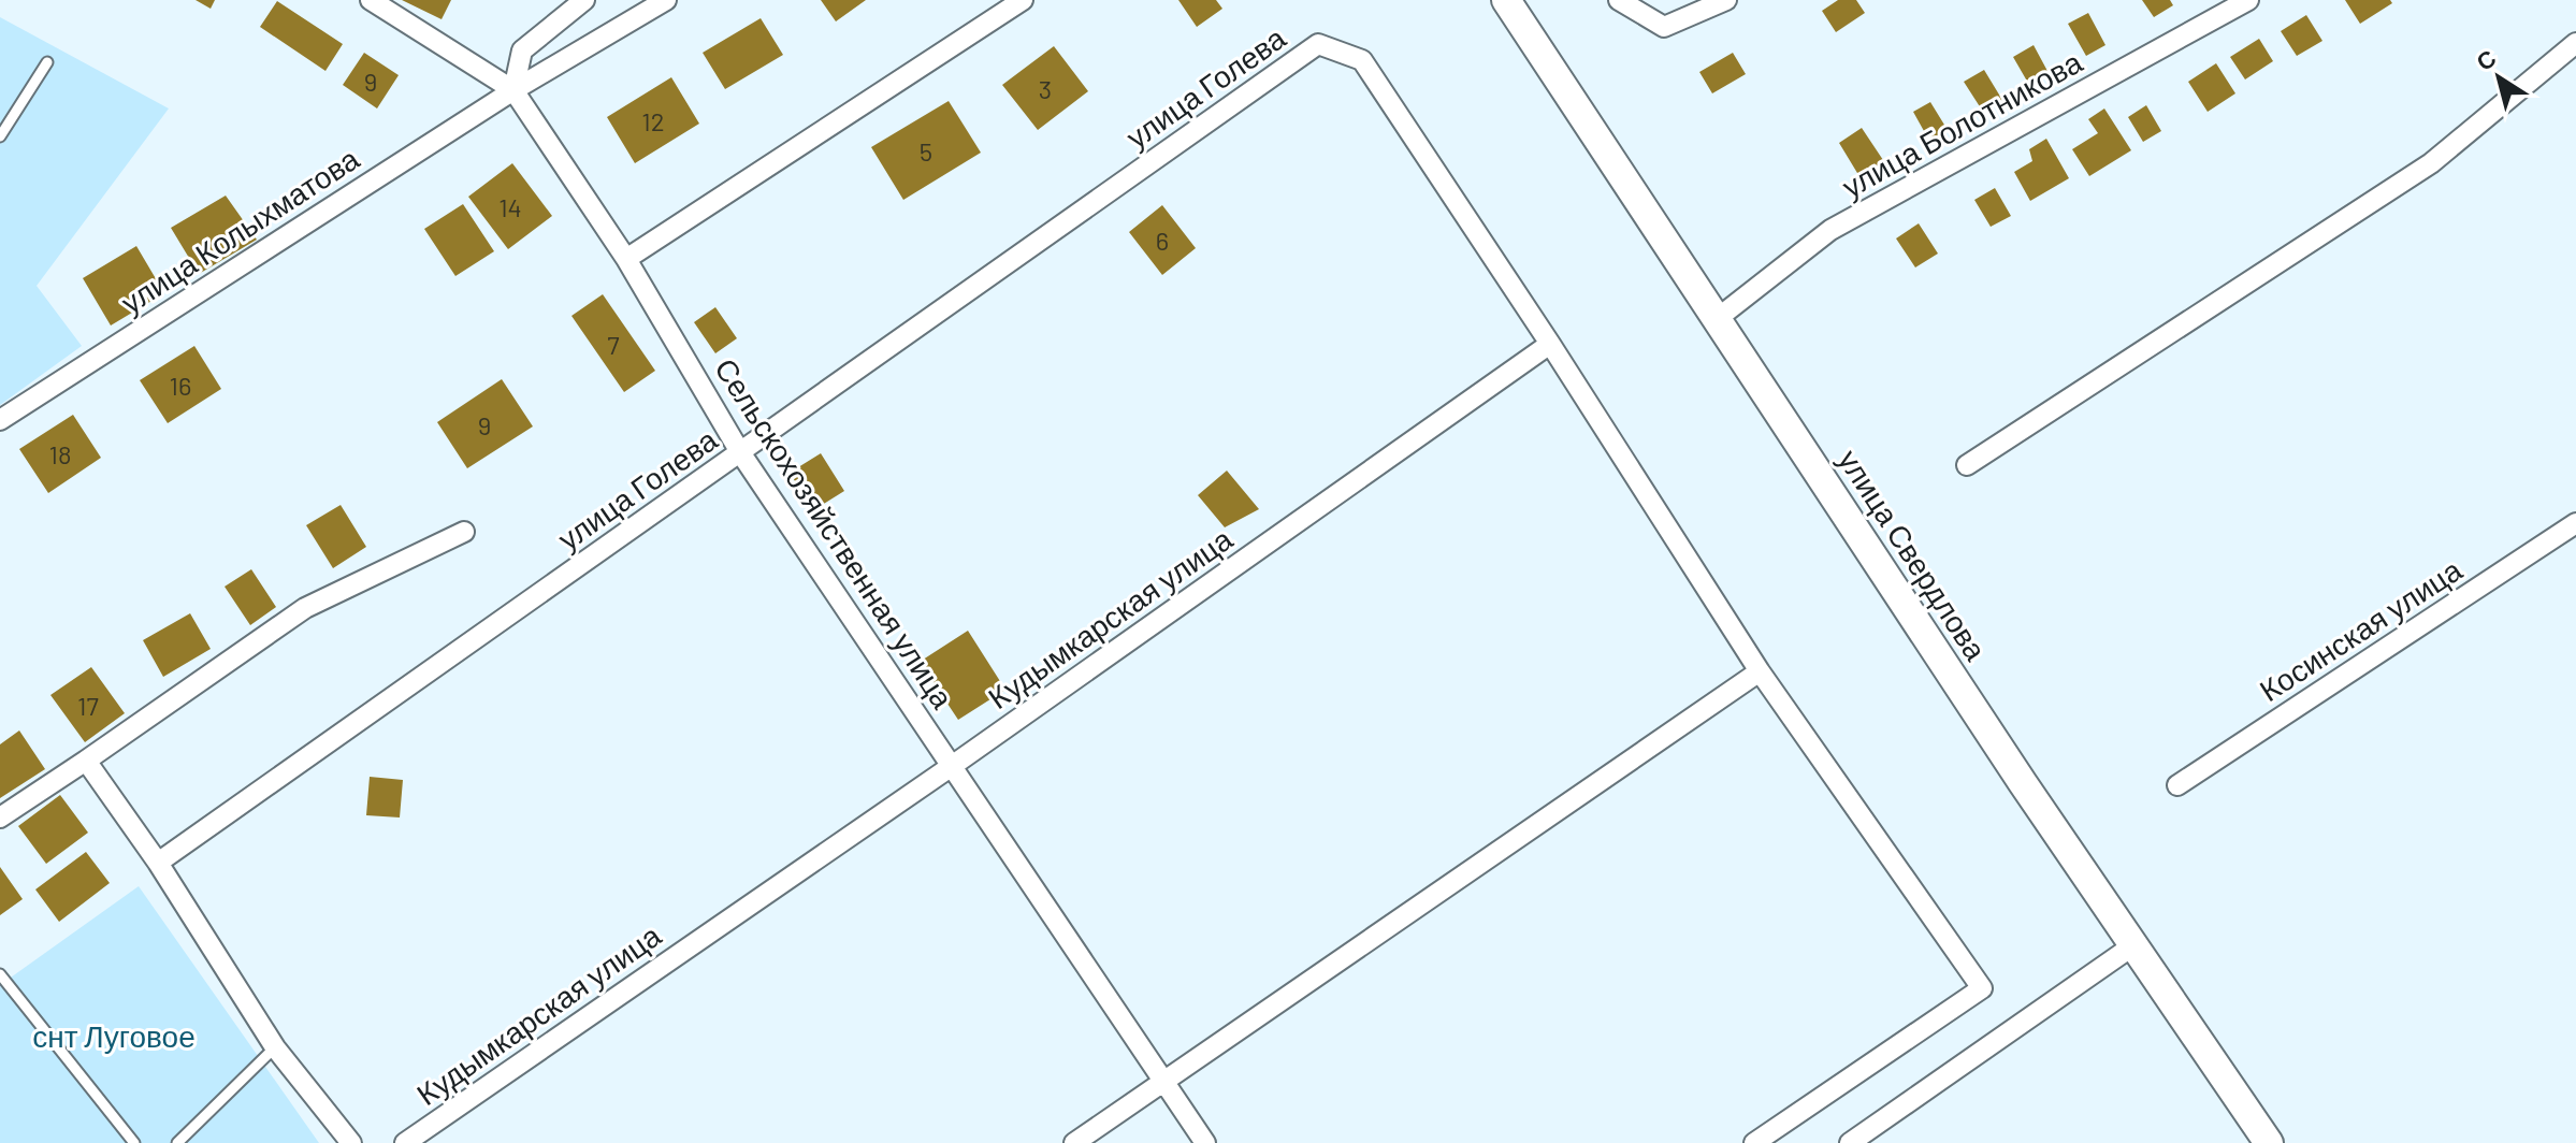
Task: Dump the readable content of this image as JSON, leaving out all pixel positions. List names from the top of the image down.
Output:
{
  "streets": {
    "main road": ["улица Свердлова"],
    "street": [
      "улица Голева",
      "улица Болотникова",
      "улица Колыхматова",
      "Сельскохозяйственная улица",
      "Кудымкарская улица",
      "Косинская улица"
    ]
  },
  "crossings": [
    ["улица Голева", "Сельскохозяйственная улица"],
    ["улица Голева", "Кудымкарская улица"],
    ["улица Болотникова", "улица Свердлова"],
    ["улица Колыхматова", "Сельскохозяйственная улица"],
    ["Сельскохозяйственная улица", "Кудымкарская улица"]
  ],
  "parks": ["снт Луговое"],
  "house_numbers": [
    "9",
    "3",
    "12",
    "5",
    "14",
    "6",
    "7",
    "16",
    "9",
    "18",
    "17"
  ],
  "north": "top left"
}
